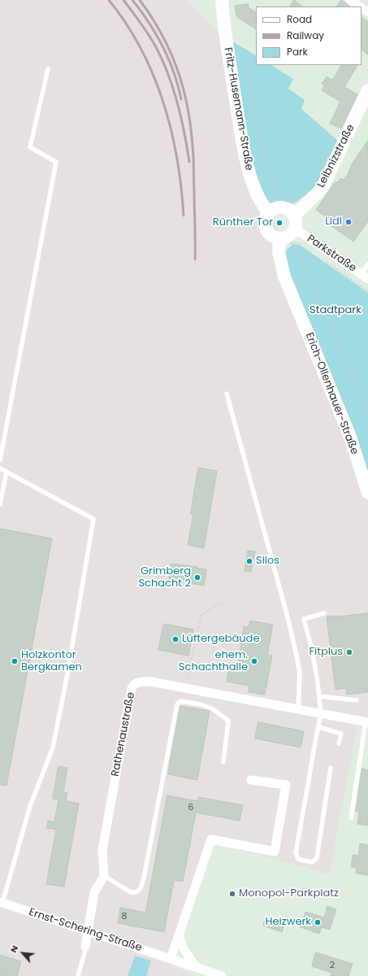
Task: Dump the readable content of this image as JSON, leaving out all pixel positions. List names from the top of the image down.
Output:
{
  "streets": {
    "street": [
      "Fritz-Husemann-Straße",
      "Leibnizstraße",
      "Parkstraße",
      "Erich-Ollenhauer-Straße",
      "Rathenaustraße",
      "Ernst-Schering-Straße"
    ]
  },
  "crossings": [
    ["Fritz-Husemann-Straße", "Leibnizstraße"],
    ["Fritz-Husemann-Straße", "Parkstraße"],
    ["Fritz-Husemann-Straße", "Erich-Ollenhauer-Straße"],
    ["Leibnizstraße", "Parkstraße"],
    ["Leibnizstraße", "Erich-Ollenhauer-Straße"],
    ["Parkstraße", "Erich-Ollenhauer-Straße"]
  ],
  "parks": ["Stadtpark"],
  "places": [
    "Lidl",
    "Rünther Tor",
    "Silos",
    "Grimberg Schacht 2",
    "Lüftergebäude",
    "Fitplus",
    "Holzkontor Bergkamen",
    "ehem. Schachthalle",
    "Monopol-Parkplatz",
    "Heizwerk"
  ],
  "house_numbers": ["6", "8", "2"],
  "legend": ["Road", "Railway", "Park"],
  "north": "top left"
}
